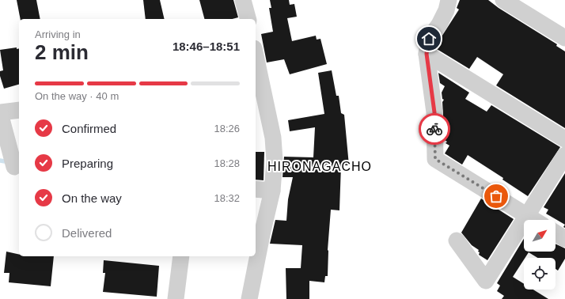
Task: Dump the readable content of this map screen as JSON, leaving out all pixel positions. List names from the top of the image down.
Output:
{
  "districts": ["HIRONAGACHO"],
  "north": "top right",
  "page": {
    "heading": ["2 min", "Arriving in", "18:46–18:51"],
    "bar": "On the way · 40 m",
    "list": [
      ["Confirmed", "18:26"],
      ["Preparing", "18:28"],
      ["On the way", "18:32"],
      "Delivered"
    ]
  }
}
